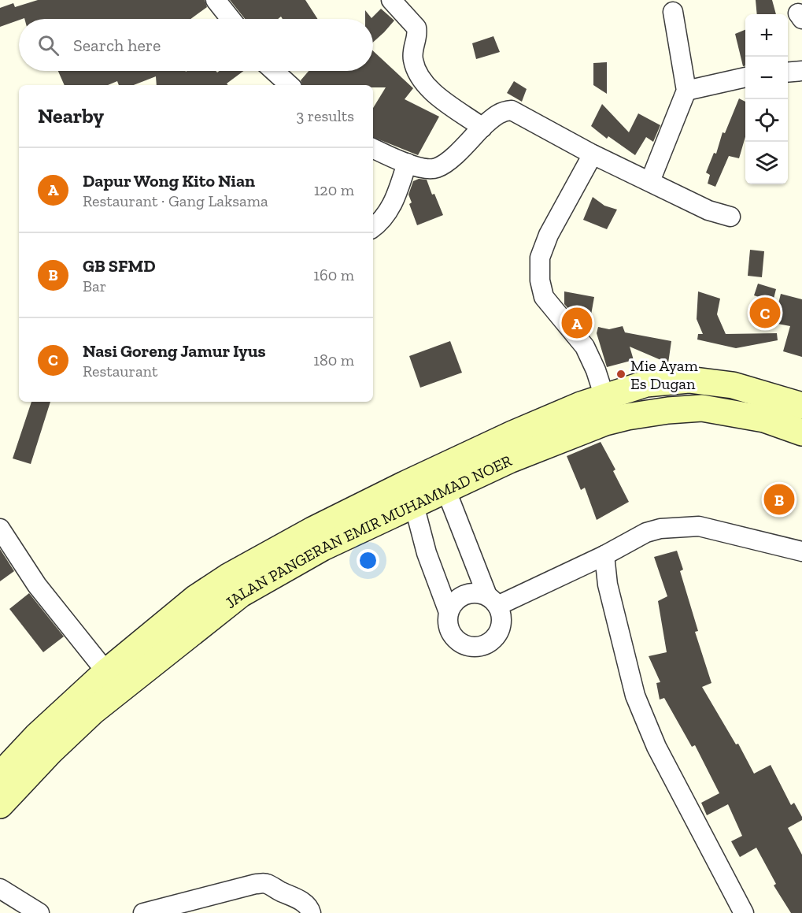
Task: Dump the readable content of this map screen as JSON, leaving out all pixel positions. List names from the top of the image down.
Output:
{
  "streets": {
    "main road": ["JALAN PANGERAN EMIR MUHAMMAD NOER"]
  },
  "places": ["Mie Ayam Es Dugan"],
  "page": {
    "map_buttons": ["+", "−"],
    "search": "Search here",
    "heading": ["Nearby", "3 results"],
    "list": [
      {
        "mark": "A",
        "name": "Dapur Wong Kito Nian",
        "note": "Restaurant · Gang Laksama",
        "value": "120 m"
      },
      {
        "mark": "B",
        "name": "GB SFMD",
        "note": "Bar",
        "value": "160 m"
      },
      {
        "mark": "C",
        "name": "Nasi Goreng Jamur Iyus",
        "note": "Restaurant",
        "value": "180 m"
      }
    ],
    "pins": ["C", "A", "B"]
  }
}
